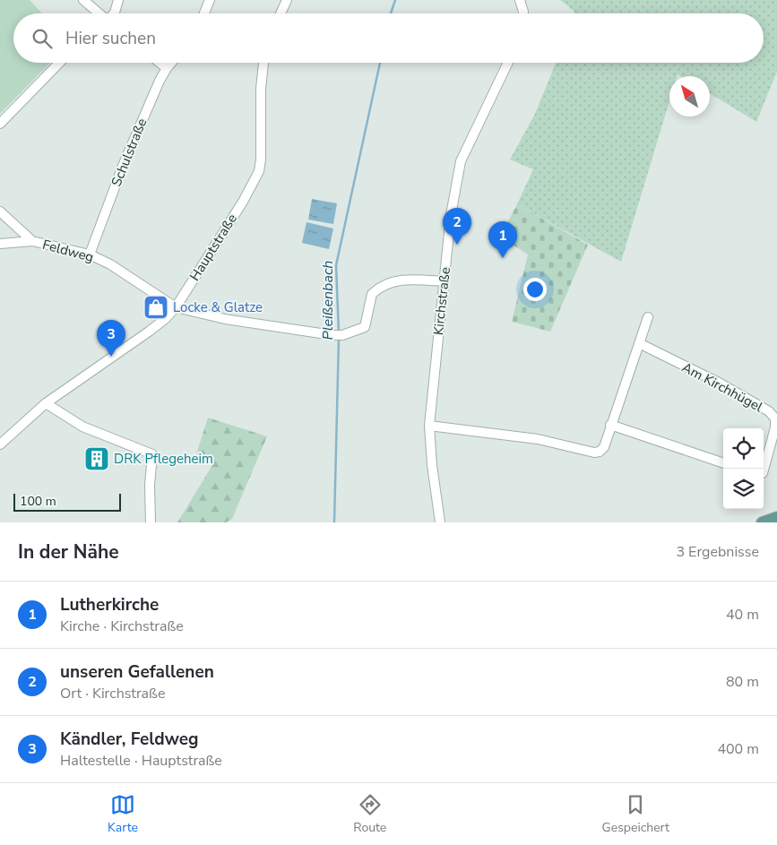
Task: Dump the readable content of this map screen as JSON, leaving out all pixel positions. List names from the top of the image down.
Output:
{
  "streets": {
    "street": [
      "Schulstraße",
      "Hauptstraße",
      "Feldweg",
      "Kirchstraße",
      "Am Kirchhügel"
    ]
  },
  "crossings": [
    ["Schulstraße", "Feldweg"],
    ["Hauptstraße", "Feldweg"],
    ["Feldweg", "Kirchstraße"]
  ],
  "water": ["Pleißenbach"],
  "places": {
    "shop": ["Locke & Glatze"],
    "building": ["DRK Pflegeheim"]
  },
  "scale_bar": "100 m",
  "north": "top left",
  "page": {
    "search": "Hier suchen",
    "pins": ["2", "1", "3"],
    "scale": "100 m",
    "heading": ["In der Nähe", "3 Ergebnisse"],
    "list": [
      {
        "mark": "1",
        "name": "Lutherkirche",
        "note": "Kirche · Kirchstraße",
        "value": "40 m"
      },
      {
        "mark": "2",
        "name": "unseren Gefallenen",
        "note": "Ort · Kirchstraße",
        "value": "80 m"
      },
      {
        "mark": "3",
        "name": "Kändler, Feldweg",
        "note": "Haltestelle · Hauptstraße",
        "value": "400 m"
      }
    ],
    "nav": ["Karte", "Route", "Gespeichert"]
  }
}
